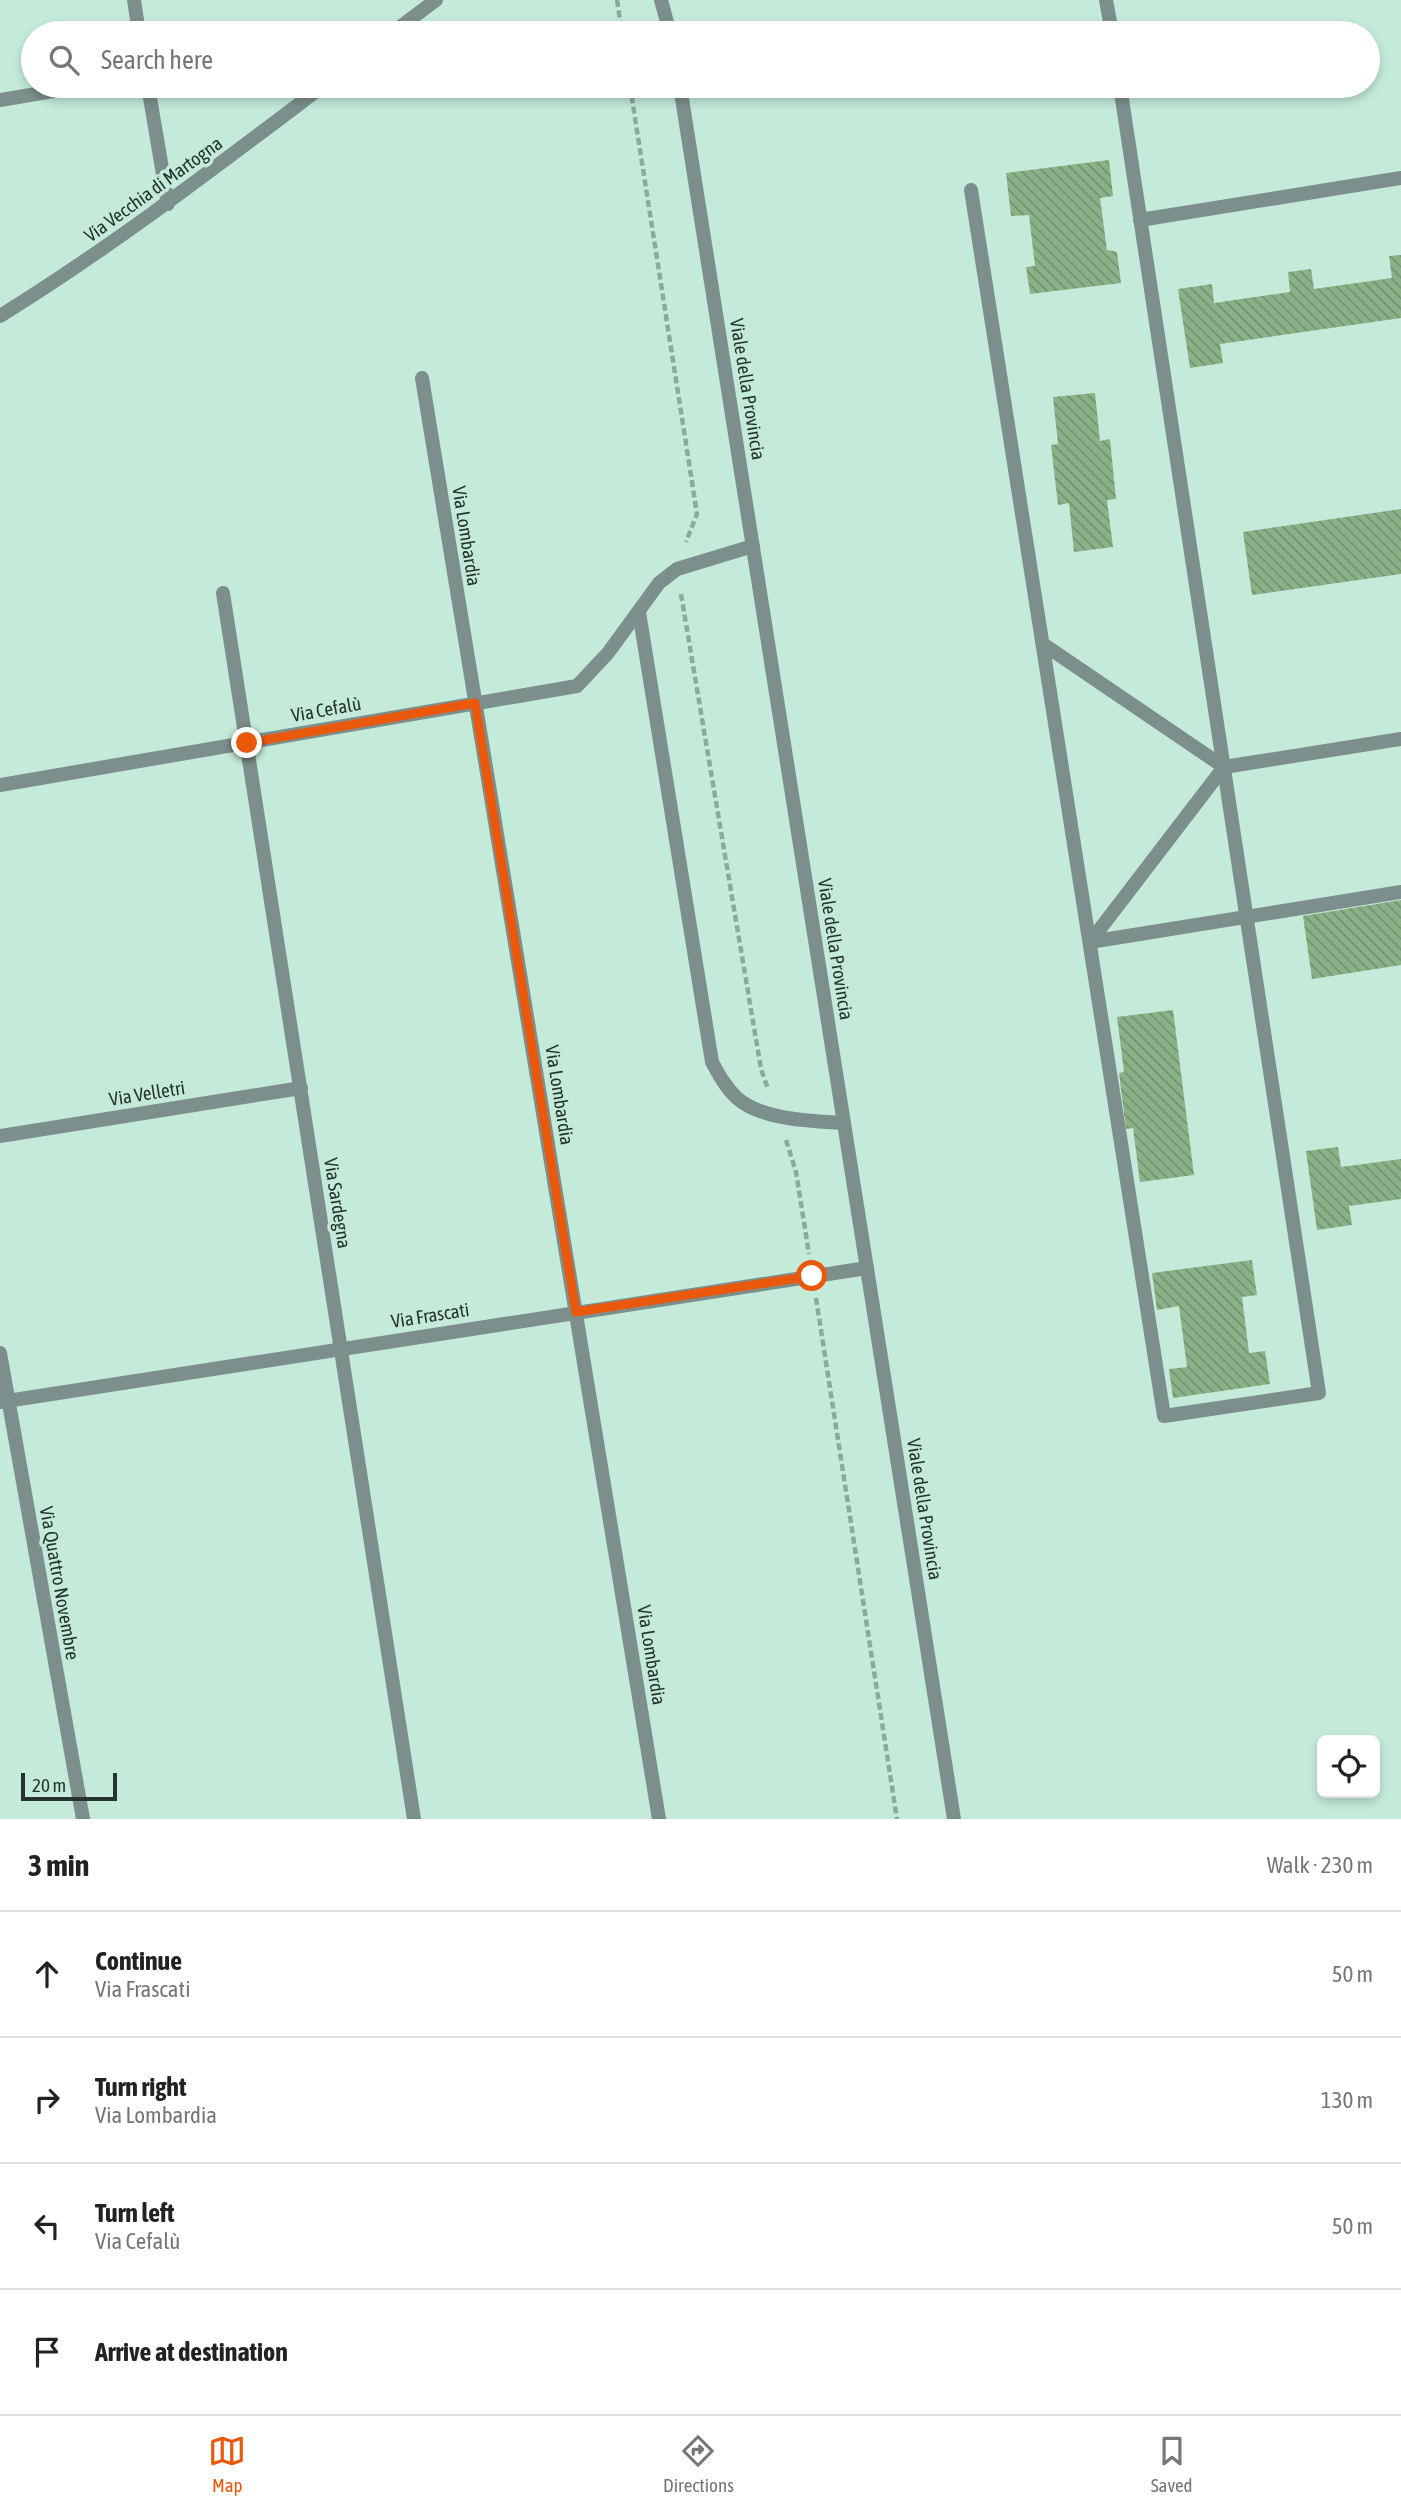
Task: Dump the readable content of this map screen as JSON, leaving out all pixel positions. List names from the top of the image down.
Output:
{
  "streets": {
    "street": [
      "Via Vecchia di Martogna",
      "Viale della Provincia",
      "Via Lombardia",
      "Via Cefalù",
      "Via Velletri",
      "Via Sardegna",
      "Via Frascati",
      "Via Quattro Novembre"
    ]
  },
  "crossings": [
    ["Viale della Provincia", "Via Frascati"],
    ["Via Lombardia", "Via Cefalù"],
    ["Via Lombardia", "Via Frascati"],
    ["Via Cefalù", "Via Sardegna"],
    ["Via Velletri", "Via Sardegna"],
    ["Via Sardegna", "Via Frascati"],
    ["Via Frascati", "Via Quattro Novembre"]
  ],
  "scale_bar": "20 m",
  "page": {
    "search": "Search here",
    "scale": "20 m",
    "heading": ["3 min", "Walk · 230 m"],
    "list": [
      ["Continue", "Via Frascati", "50 m"],
      ["Turn right", "Via Lombardia", "130 m"],
      ["Turn left", "Via Cefalù", "50 m"],
      "Arrive at destination"
    ],
    "nav": ["Map", "Directions", "Saved"]
  }
}
